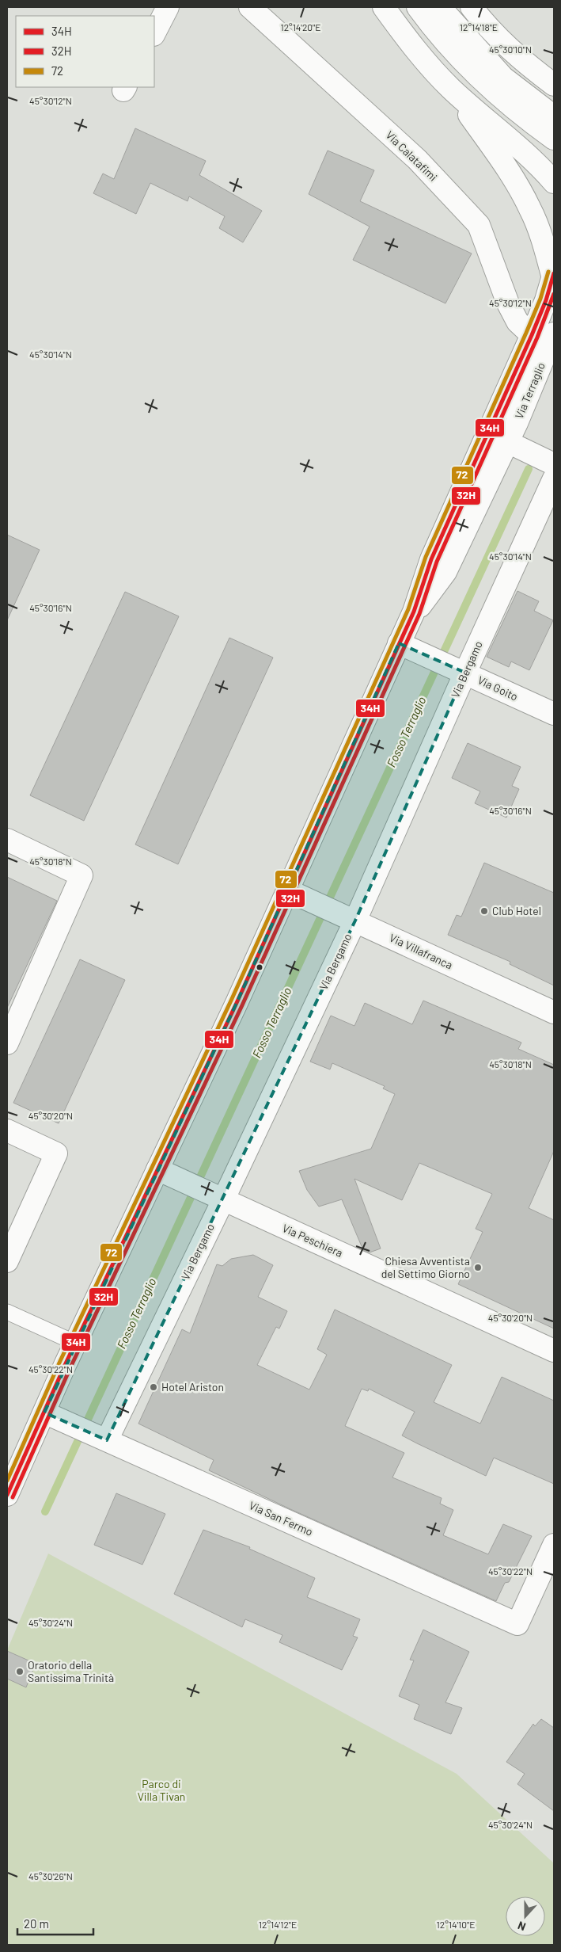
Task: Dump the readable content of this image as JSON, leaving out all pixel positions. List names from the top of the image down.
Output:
{
  "streets": {
    "street": [
      "Via Calatafimi",
      "Via Terraglio",
      "Via Bergamo",
      "Via Goito",
      "Via Villafranca",
      "Via Peschiera",
      "Via San Fermo"
    ]
  },
  "crossings": [
    ["Via Calatafimi", "Via Terraglio"],
    ["Via Terraglio", "Via Goito"],
    ["Via Terraglio", "Via Villafranca"],
    ["Via Terraglio", "Via Peschiera"],
    ["Via Terraglio", "Via San Fermo"],
    ["Via Bergamo", "Via Goito"],
    ["Via Bergamo", "Via Villafranca"],
    ["Via Bergamo", "Via Peschiera"],
    ["Via Bergamo", "Via San Fermo"]
  ],
  "water": ["Fosso Terraglio"],
  "parks": ["Parco di Villa Tivan"],
  "places": [
    "Club Hotel",
    "Chiesa Avventista del Settimo Giorno",
    "Hotel Ariston",
    "Oratorio della Santissima Trinità"
  ],
  "lines": ["transit line 72", "transit line 34H", "transit line 32H"],
  "legend": ["34H", "32H", "72"],
  "scale_bar": "20 m",
  "north": "bottom",
  "coordinates": [
    "12°14'20\"E",
    "12°14'18\"E",
    "45°30'10\"N",
    "45°30'12\"N",
    "45°30'14\"N",
    "45°30'16\"N",
    "45°30'18\"N",
    "45°30'20\"N",
    "45°30'22\"N",
    "45°30'24\"N",
    "45°30'26\"N",
    "12°14'12\"E",
    "12°14'10\"E"
  ]
}
